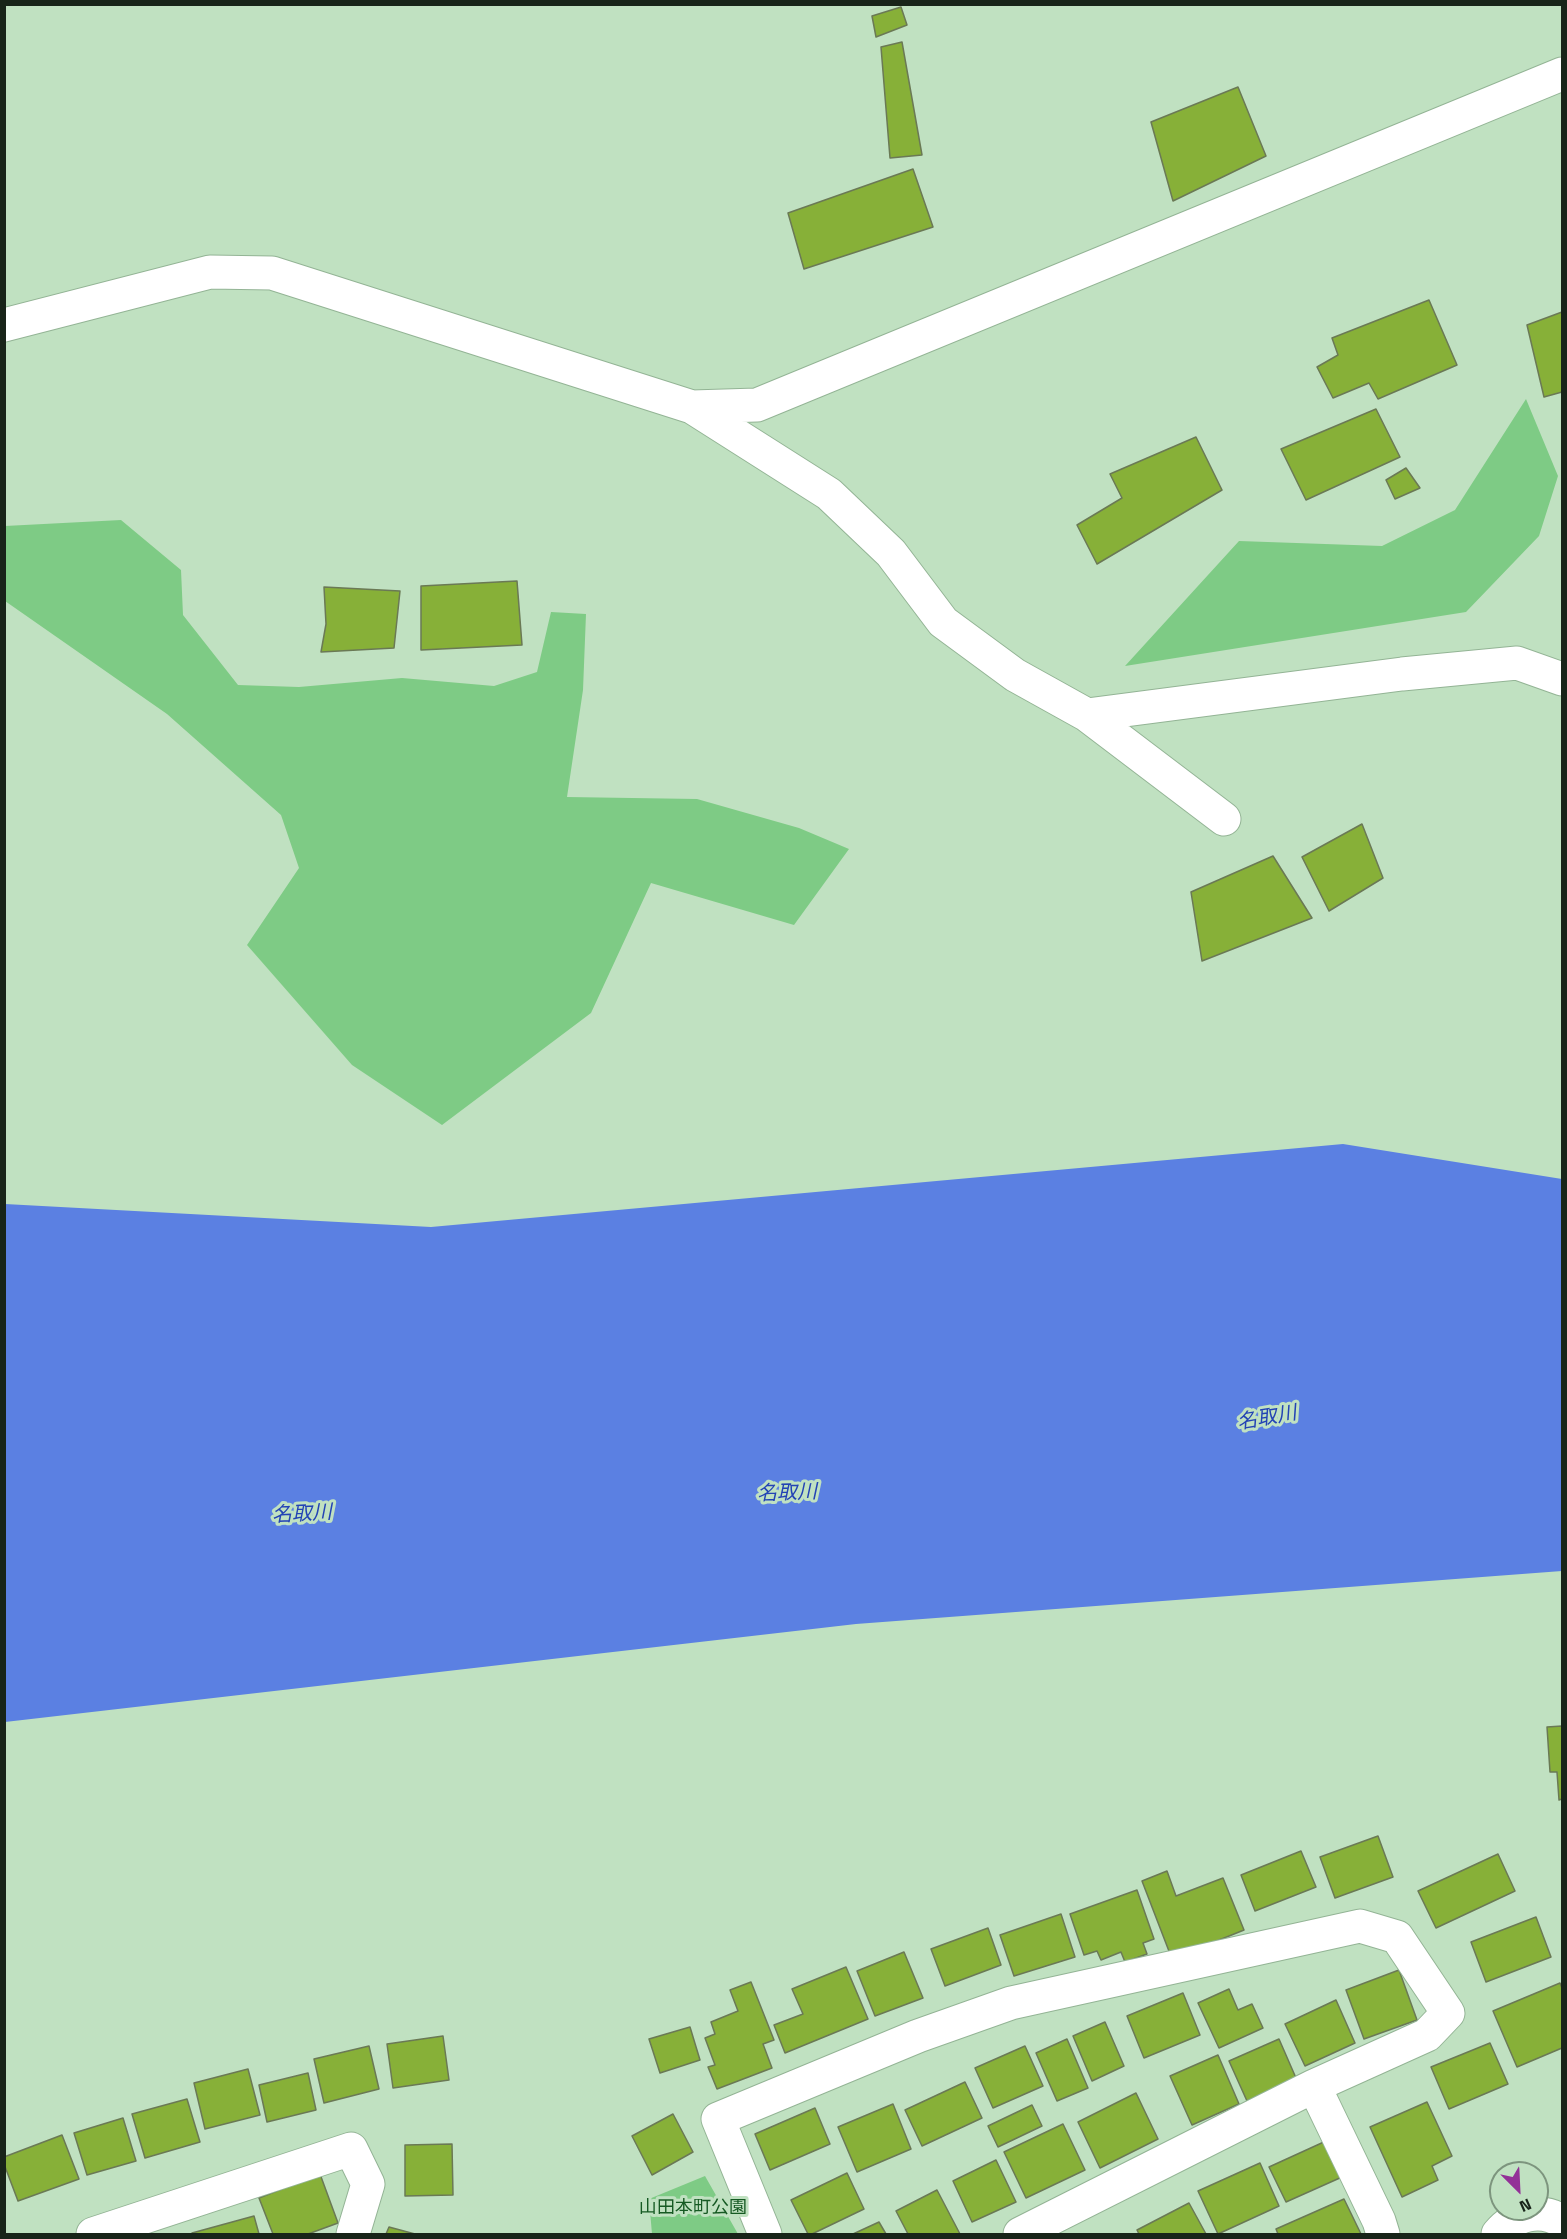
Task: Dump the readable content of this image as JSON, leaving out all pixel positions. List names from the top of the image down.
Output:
{
  "water": ["名取川"],
  "parks": ["山田本町公園"],
  "north": "bottom right"
}
